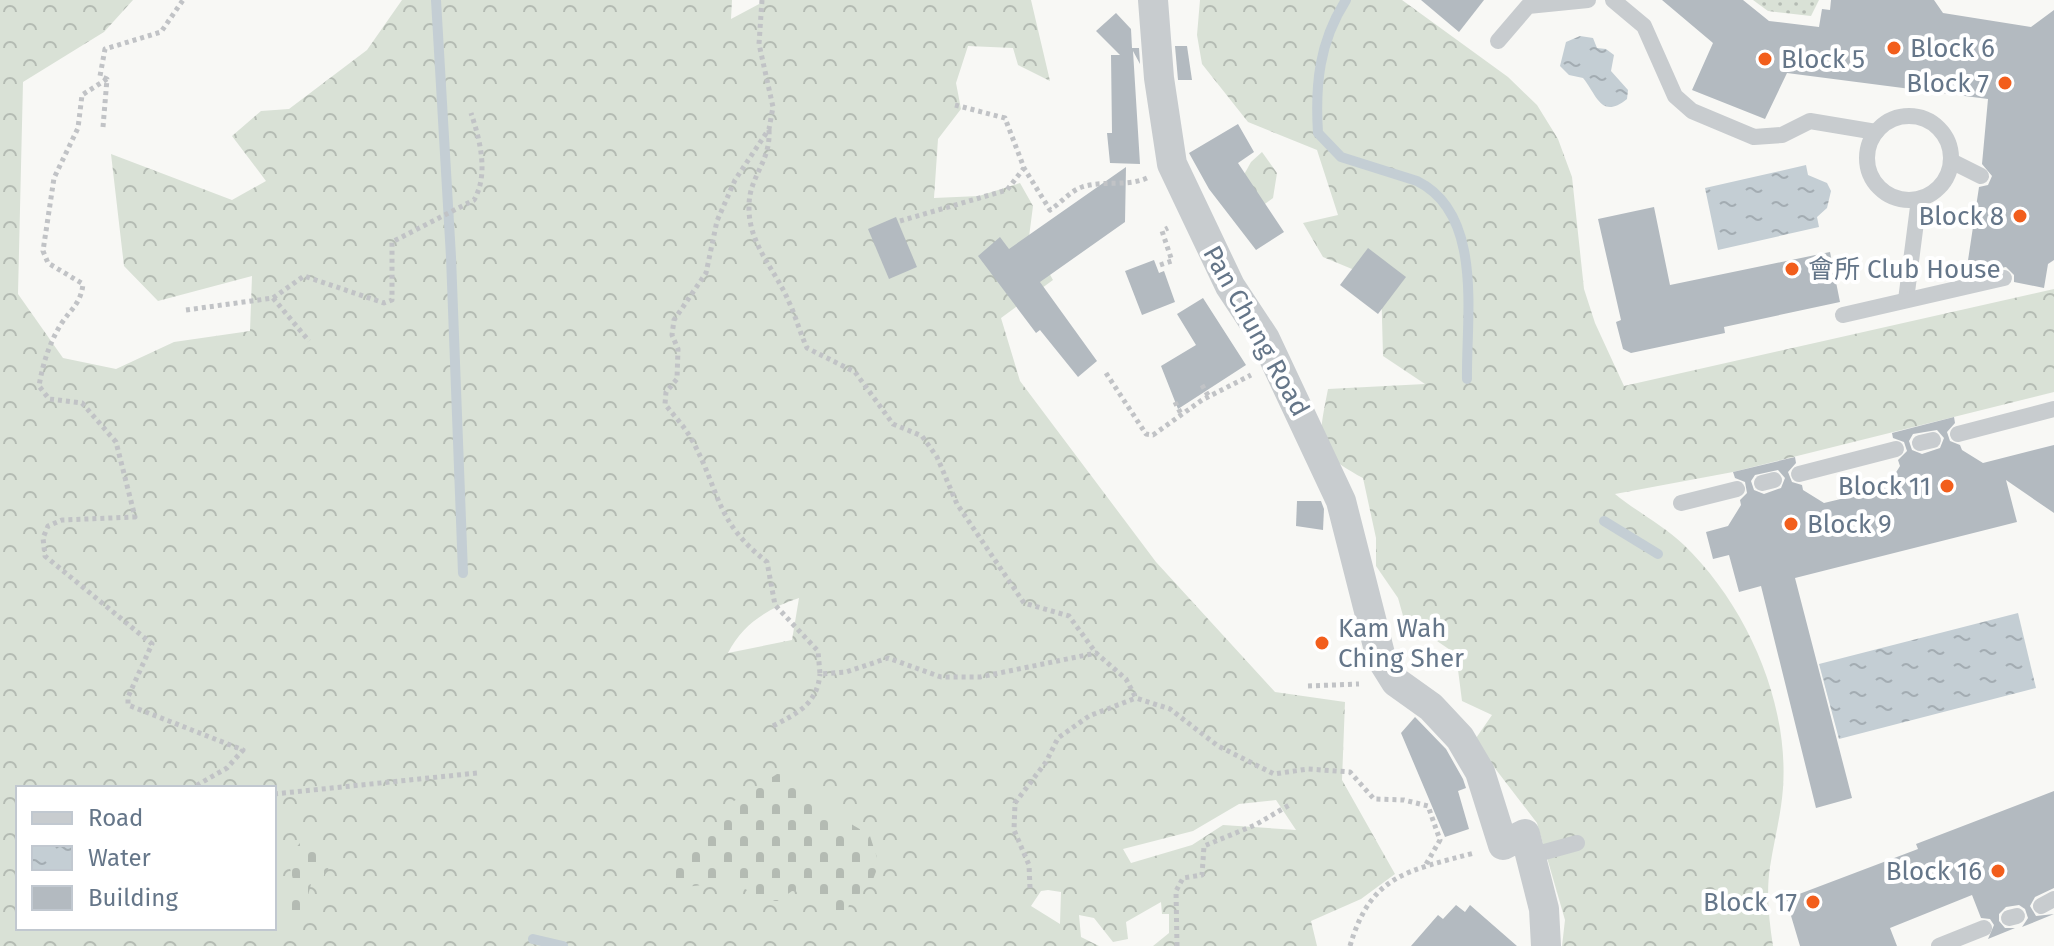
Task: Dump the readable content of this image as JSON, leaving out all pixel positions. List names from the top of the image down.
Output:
{
  "streets": {
    "street": ["Pan Chung Road"]
  },
  "places": [
    "Block 6",
    "Block 5",
    "Block 7",
    "Block 8",
    "會所 Club House",
    "Block 11",
    "Block 9",
    "Kam Wah Ching Sher",
    "Block 16",
    "Block 17"
  ],
  "legend": ["Road", "Water", "Building"]
}
